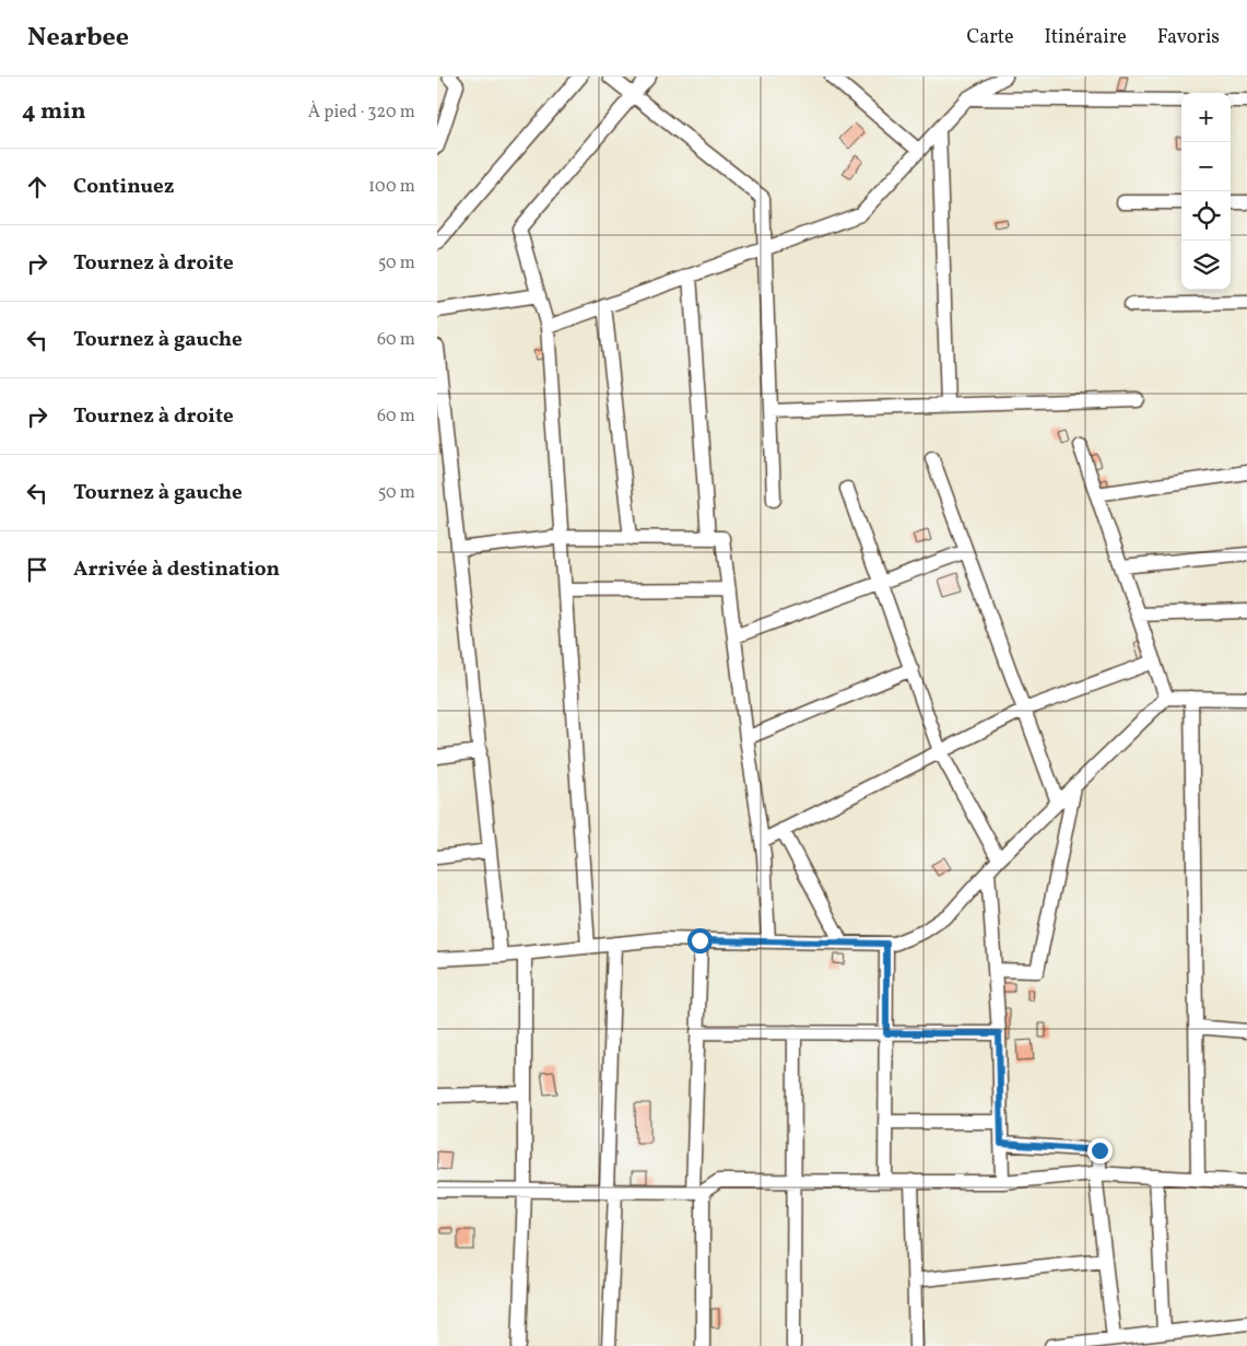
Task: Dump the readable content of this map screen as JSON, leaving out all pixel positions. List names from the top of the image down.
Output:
{
  "page": {
    "header": "Nearbee",
    "nav": ["Carte", "Itinéraire", "Favoris"],
    "heading": ["4 min", "À pied · 320 m"],
    "map_buttons": ["+", "−"],
    "list": [
      ["Continuez", "100 m"],
      ["Tournez à droite", "50 m"],
      ["Tournez à gauche", "60 m"],
      ["Tournez à droite", "60 m"],
      ["Tournez à gauche", "50 m"],
      "Arrivée à destination"
    ]
  }
}
